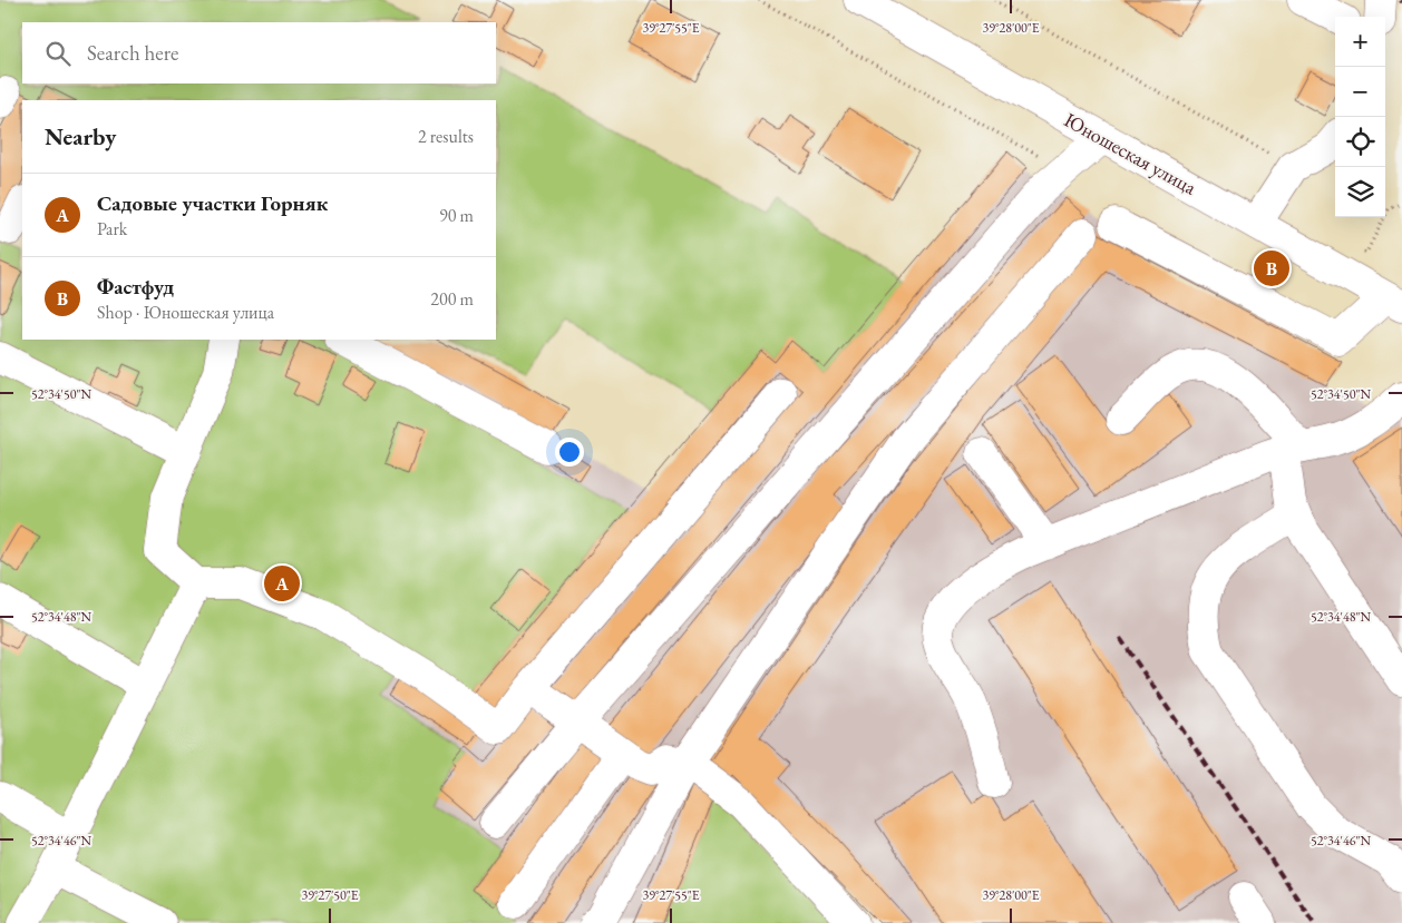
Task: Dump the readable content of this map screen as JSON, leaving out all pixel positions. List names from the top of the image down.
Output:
{
  "streets": {
    "street": ["Юношеская улица"]
  },
  "page": {
    "map_buttons": ["+", "−"],
    "search": "Search here",
    "heading": ["Nearby", "2 results"],
    "list": [
      {
        "mark": "A",
        "name": "Садовые участки Горняк",
        "note": "Park",
        "value": "90 m"
      },
      {
        "mark": "B",
        "name": "Фастфуд",
        "note": "Shop · Юношеская улица",
        "value": "200 m"
      }
    ],
    "pins": ["B", "A"]
  },
  "coordinates": [
    "39°27'55\"E",
    "39°28'00\"E",
    "52°34'50\"N",
    "52°34'48\"N",
    "52°34'46\"N",
    "39°27'50\"E"
  ]
}
